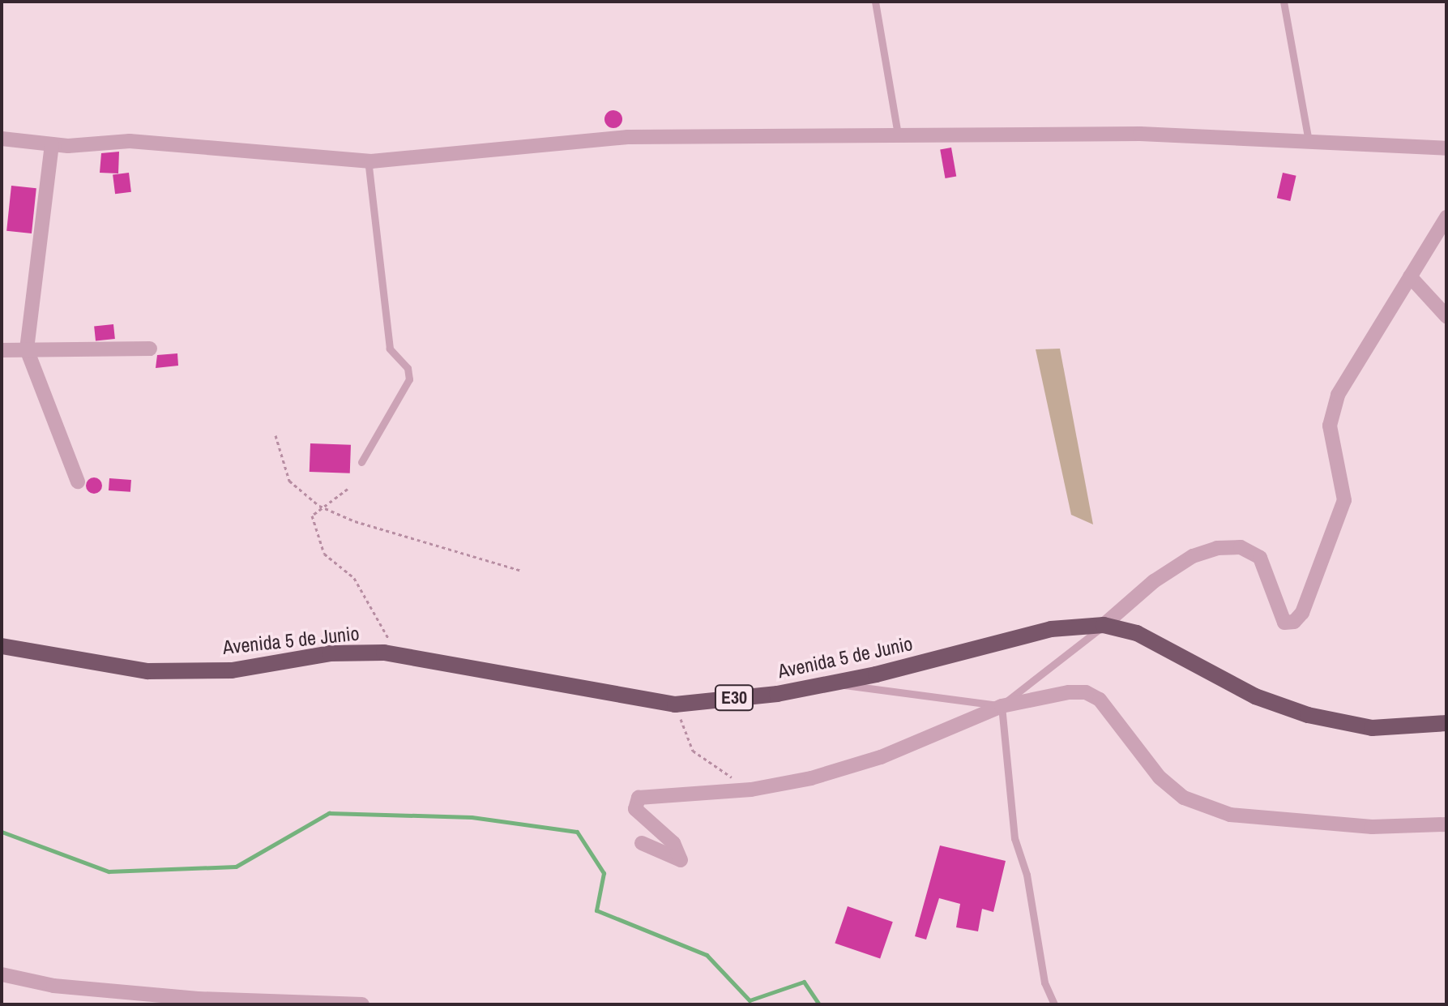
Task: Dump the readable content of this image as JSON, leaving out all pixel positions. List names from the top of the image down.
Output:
{
  "streets": {
    "main road": ["Avenida 5 de Junio", "E30"]
  }
}
